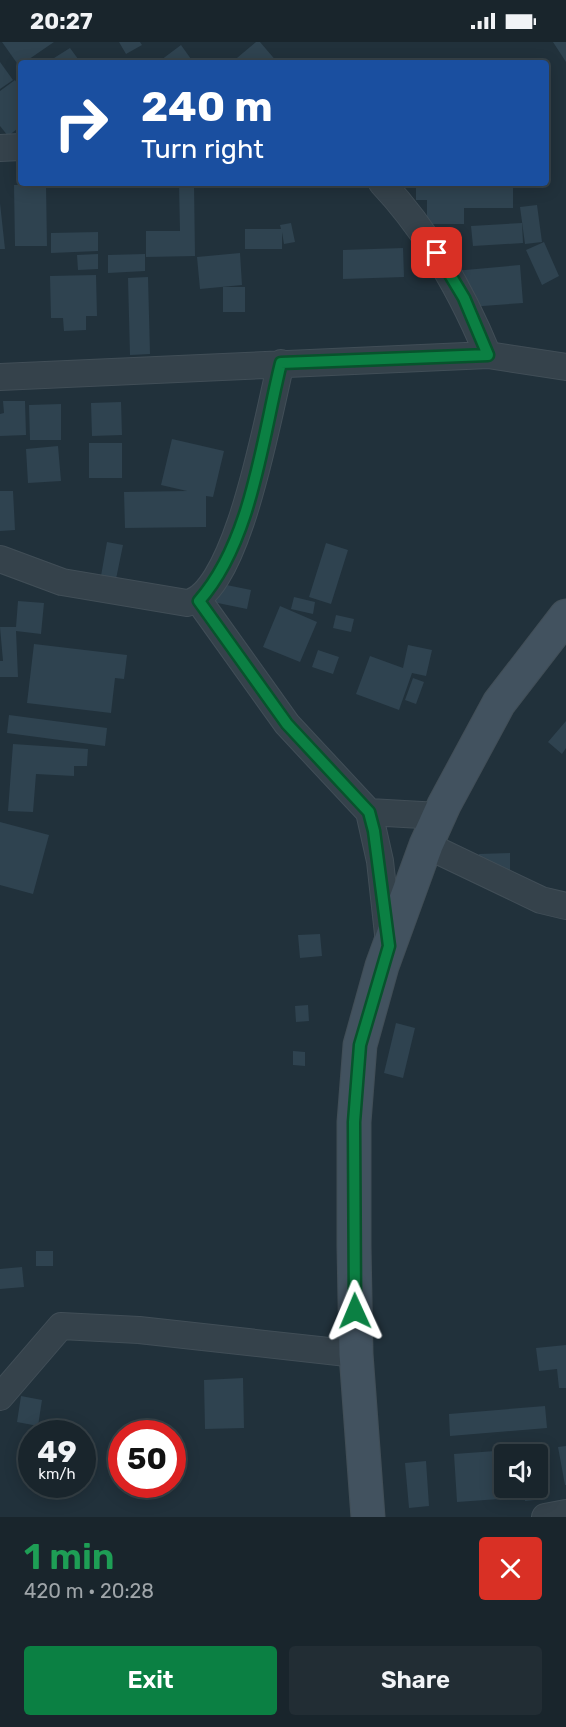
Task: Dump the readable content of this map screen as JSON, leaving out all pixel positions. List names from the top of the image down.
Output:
{
  "page": {
    "status": "20:27",
    "turn": ["240 m", "Turn right"],
    "speed": "49 km/h",
    "limit": "50",
    "heading": ["1 min", "420 m · 20:28"],
    "buttons": ["Exit", "Share"]
  }
}
